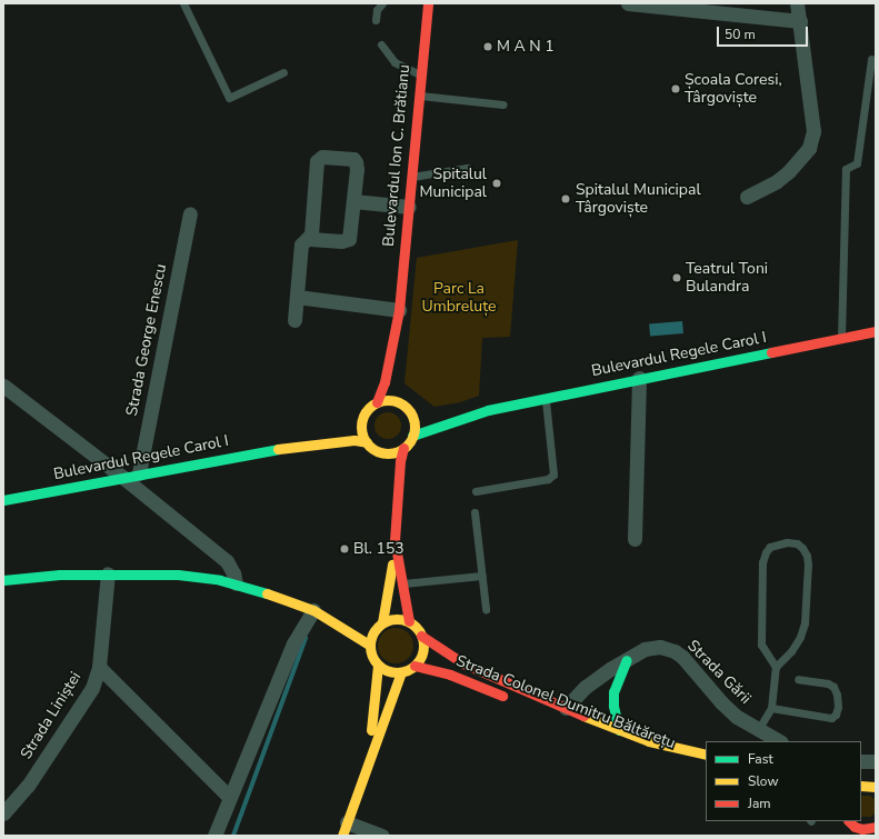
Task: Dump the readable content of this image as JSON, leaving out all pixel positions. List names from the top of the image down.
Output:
{
  "streets": {
    "main road": ["Bulevardul Ion C. Brătianu", "Bulevardul Regele Carol I", "Strada Colonel Dumitru Băltărețu"],
    "street": ["Strada George Enescu", "Strada Gării", "Strada Liniștei"]
  },
  "crossings": [
    ["Bulevardul Ion C. Brătianu", "Bulevardul Regele Carol I"],
    ["Strada George Enescu", "Bulevardul Regele Carol I"],
    ["Strada Gării", "Strada Colonel Dumitru Băltărețu"]
  ],
  "parks": ["Parc La Umbreluțe"],
  "places": [
    "M A N 1",
    "Școala Coresi, Târgoviște",
    "Spitalul Municipal",
    "Spitalul Municipal Târgoviște",
    "Teatrul Toni Bulandra",
    "Bl. 153"
  ],
  "legend": ["Fast", "Slow", "Jam"],
  "scale_bar": "50 m"
}
